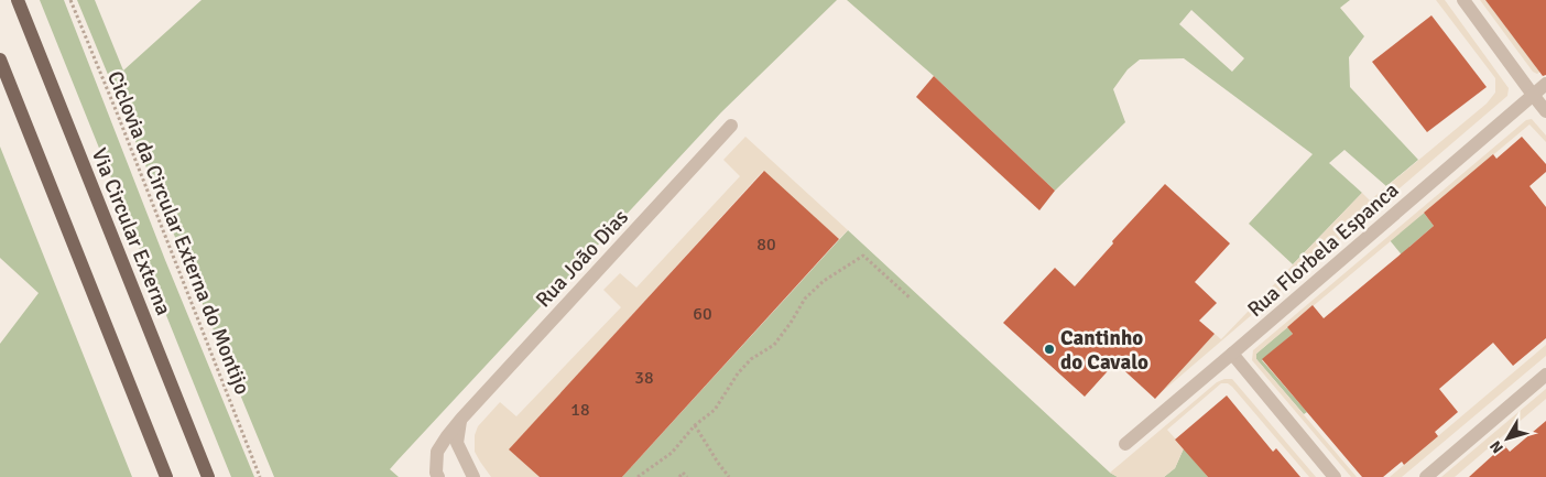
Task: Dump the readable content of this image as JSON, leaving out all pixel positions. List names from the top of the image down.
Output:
{
  "streets": {
    "main road": ["Via Circular Externa"],
    "street": ["Rua Florbela Espanca", "Rua João Dias"],
    "path": ["Ciclovia da Circular Externa do Montijo"]
  },
  "places": ["Cantinho do Cavalo"],
  "house_numbers": [
    "80",
    "60",
    "38",
    "18"
  ],
  "north": "bottom left"
}
